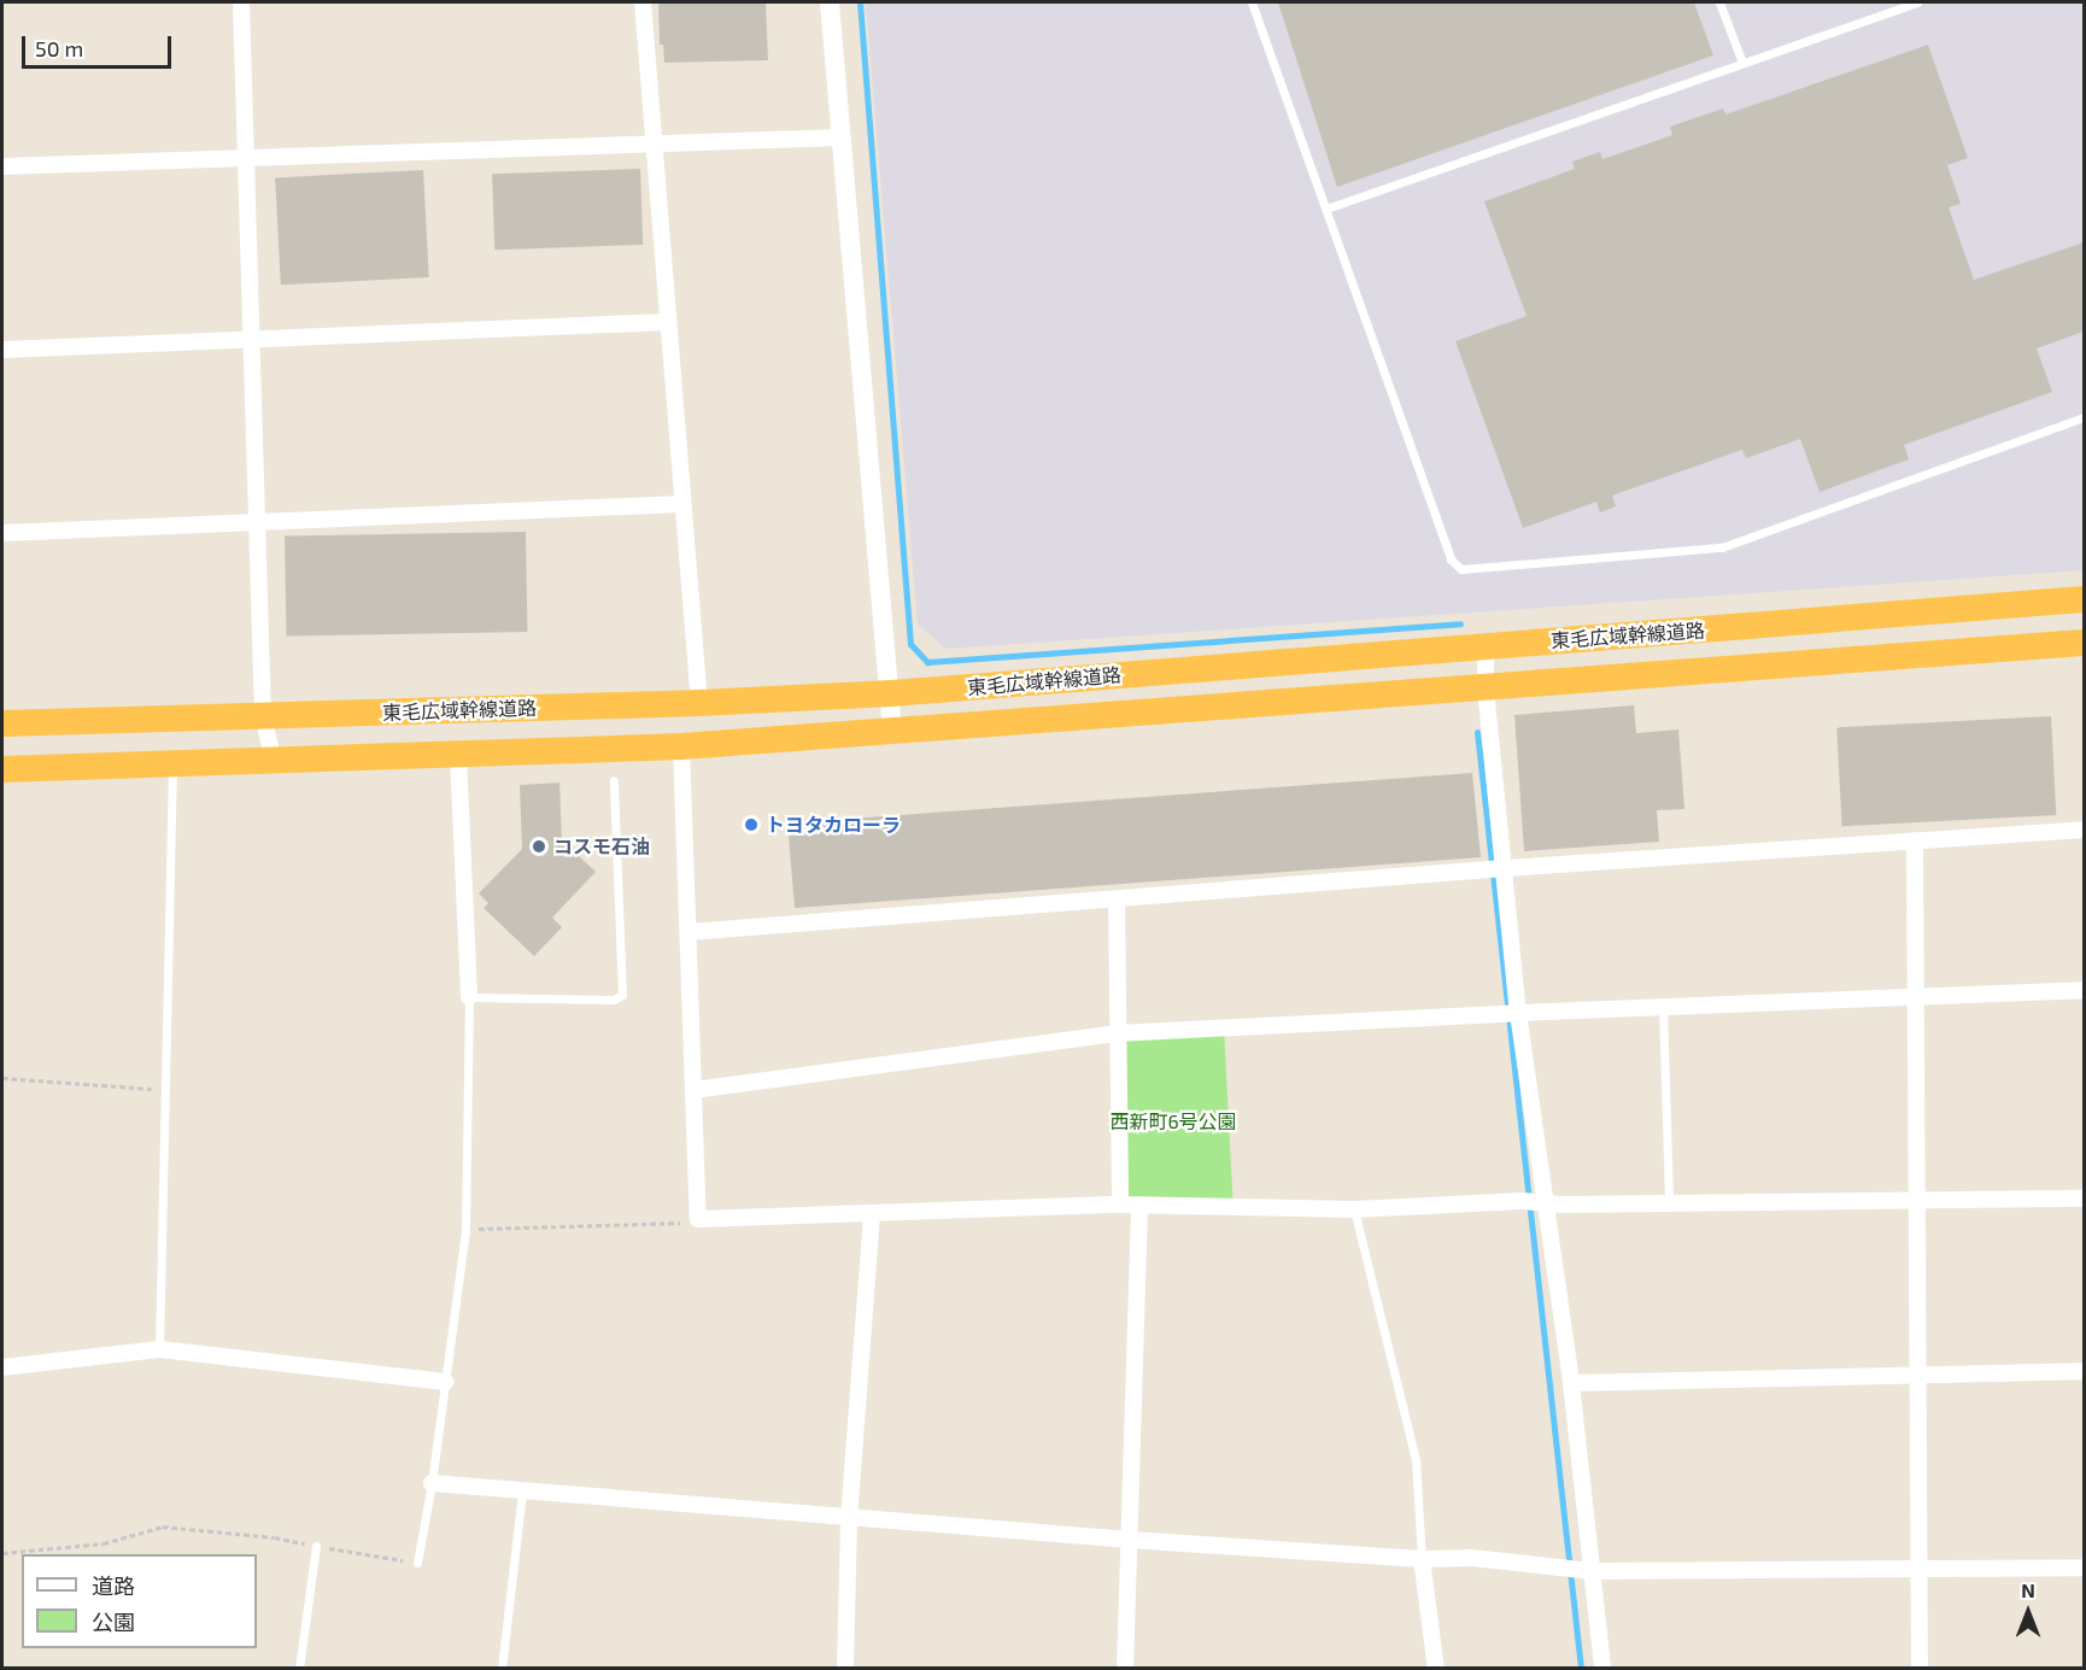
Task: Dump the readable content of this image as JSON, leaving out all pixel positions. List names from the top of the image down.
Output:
{
  "streets": {
    "highway": ["東毛広域幹線道路"]
  },
  "parks": ["西新町6号公園"],
  "places": ["トヨタカローラ", "コスモ石油"],
  "legend": ["道路", "公園"],
  "scale_bar": "50 m",
  "north": "top"
}
